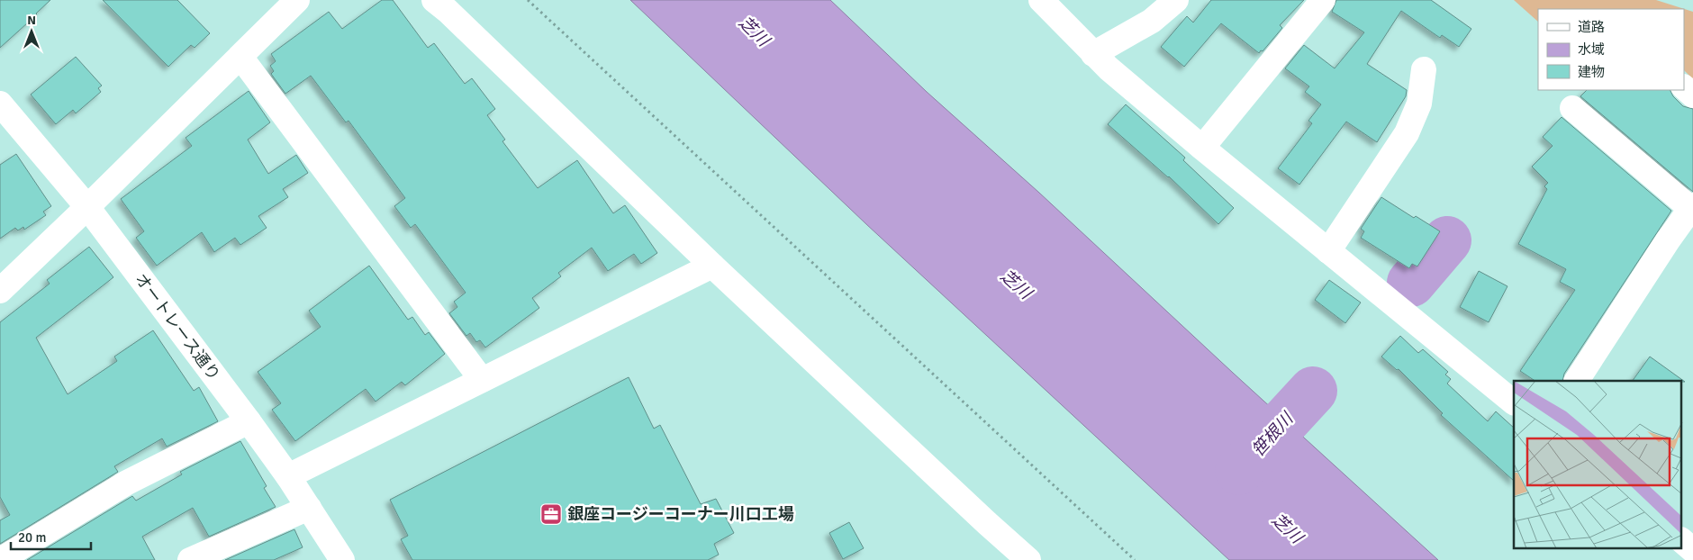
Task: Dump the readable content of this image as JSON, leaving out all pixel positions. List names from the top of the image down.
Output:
{
  "streets": {
    "street": ["オートレース通り"]
  },
  "water": ["芝川", "笹根川"],
  "places": {
    "office": ["銀座コージーコーナー川口工場"]
  },
  "legend": ["道路", "水域", "建物"],
  "scale_bar": "20 m",
  "north": "top"
}
